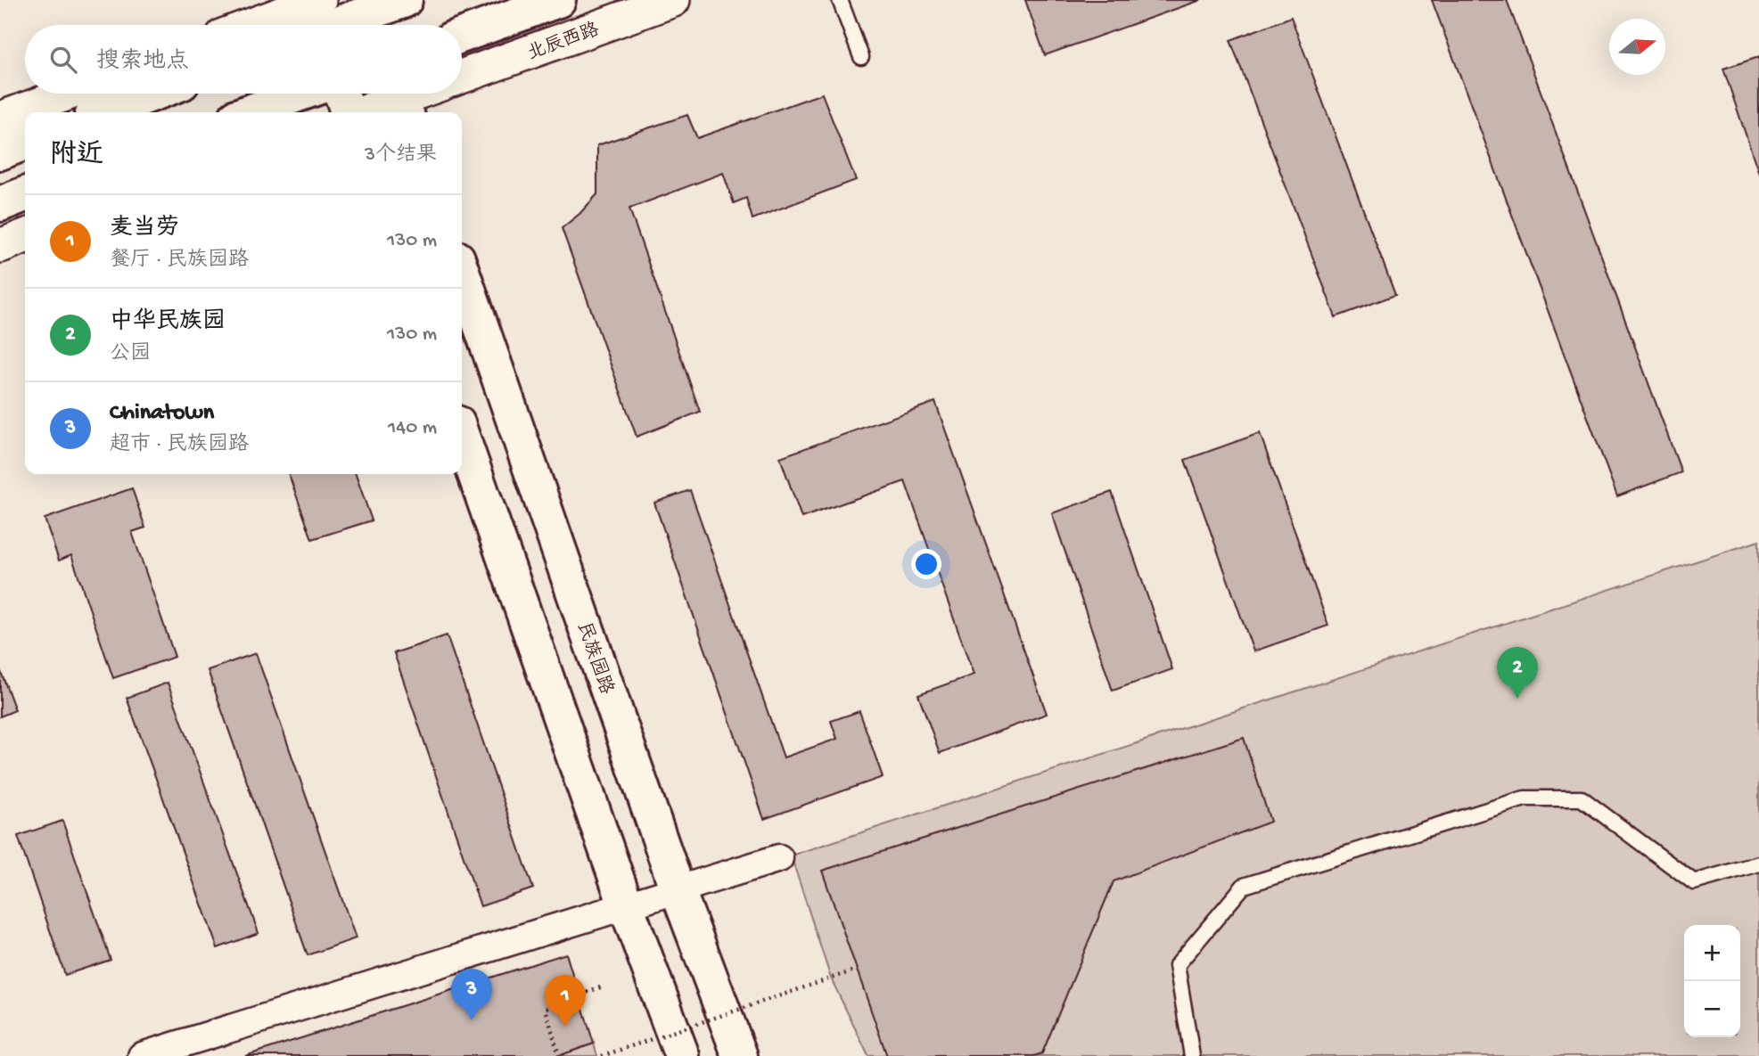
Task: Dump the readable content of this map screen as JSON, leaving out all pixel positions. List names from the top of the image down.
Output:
{
  "streets": {
    "main road": ["北辰西路", "民族园路"]
  },
  "north": "right",
  "page": {
    "search": "搜索地点",
    "heading": ["附近", "3个结果"],
    "list": [
      {
        "mark": "1",
        "name": "麦当劳",
        "note": "餐厅 · 民族园路",
        "value": "130 m"
      },
      {
        "mark": "2",
        "name": "中华民族园",
        "note": "公园",
        "value": "130 m"
      },
      {
        "mark": "3",
        "name": "Chinatown",
        "note": "超市 · 民族园路",
        "value": "140 m"
      }
    ],
    "pins": ["2", "3", "1"],
    "map_buttons": ["+", "−"]
  }
}
